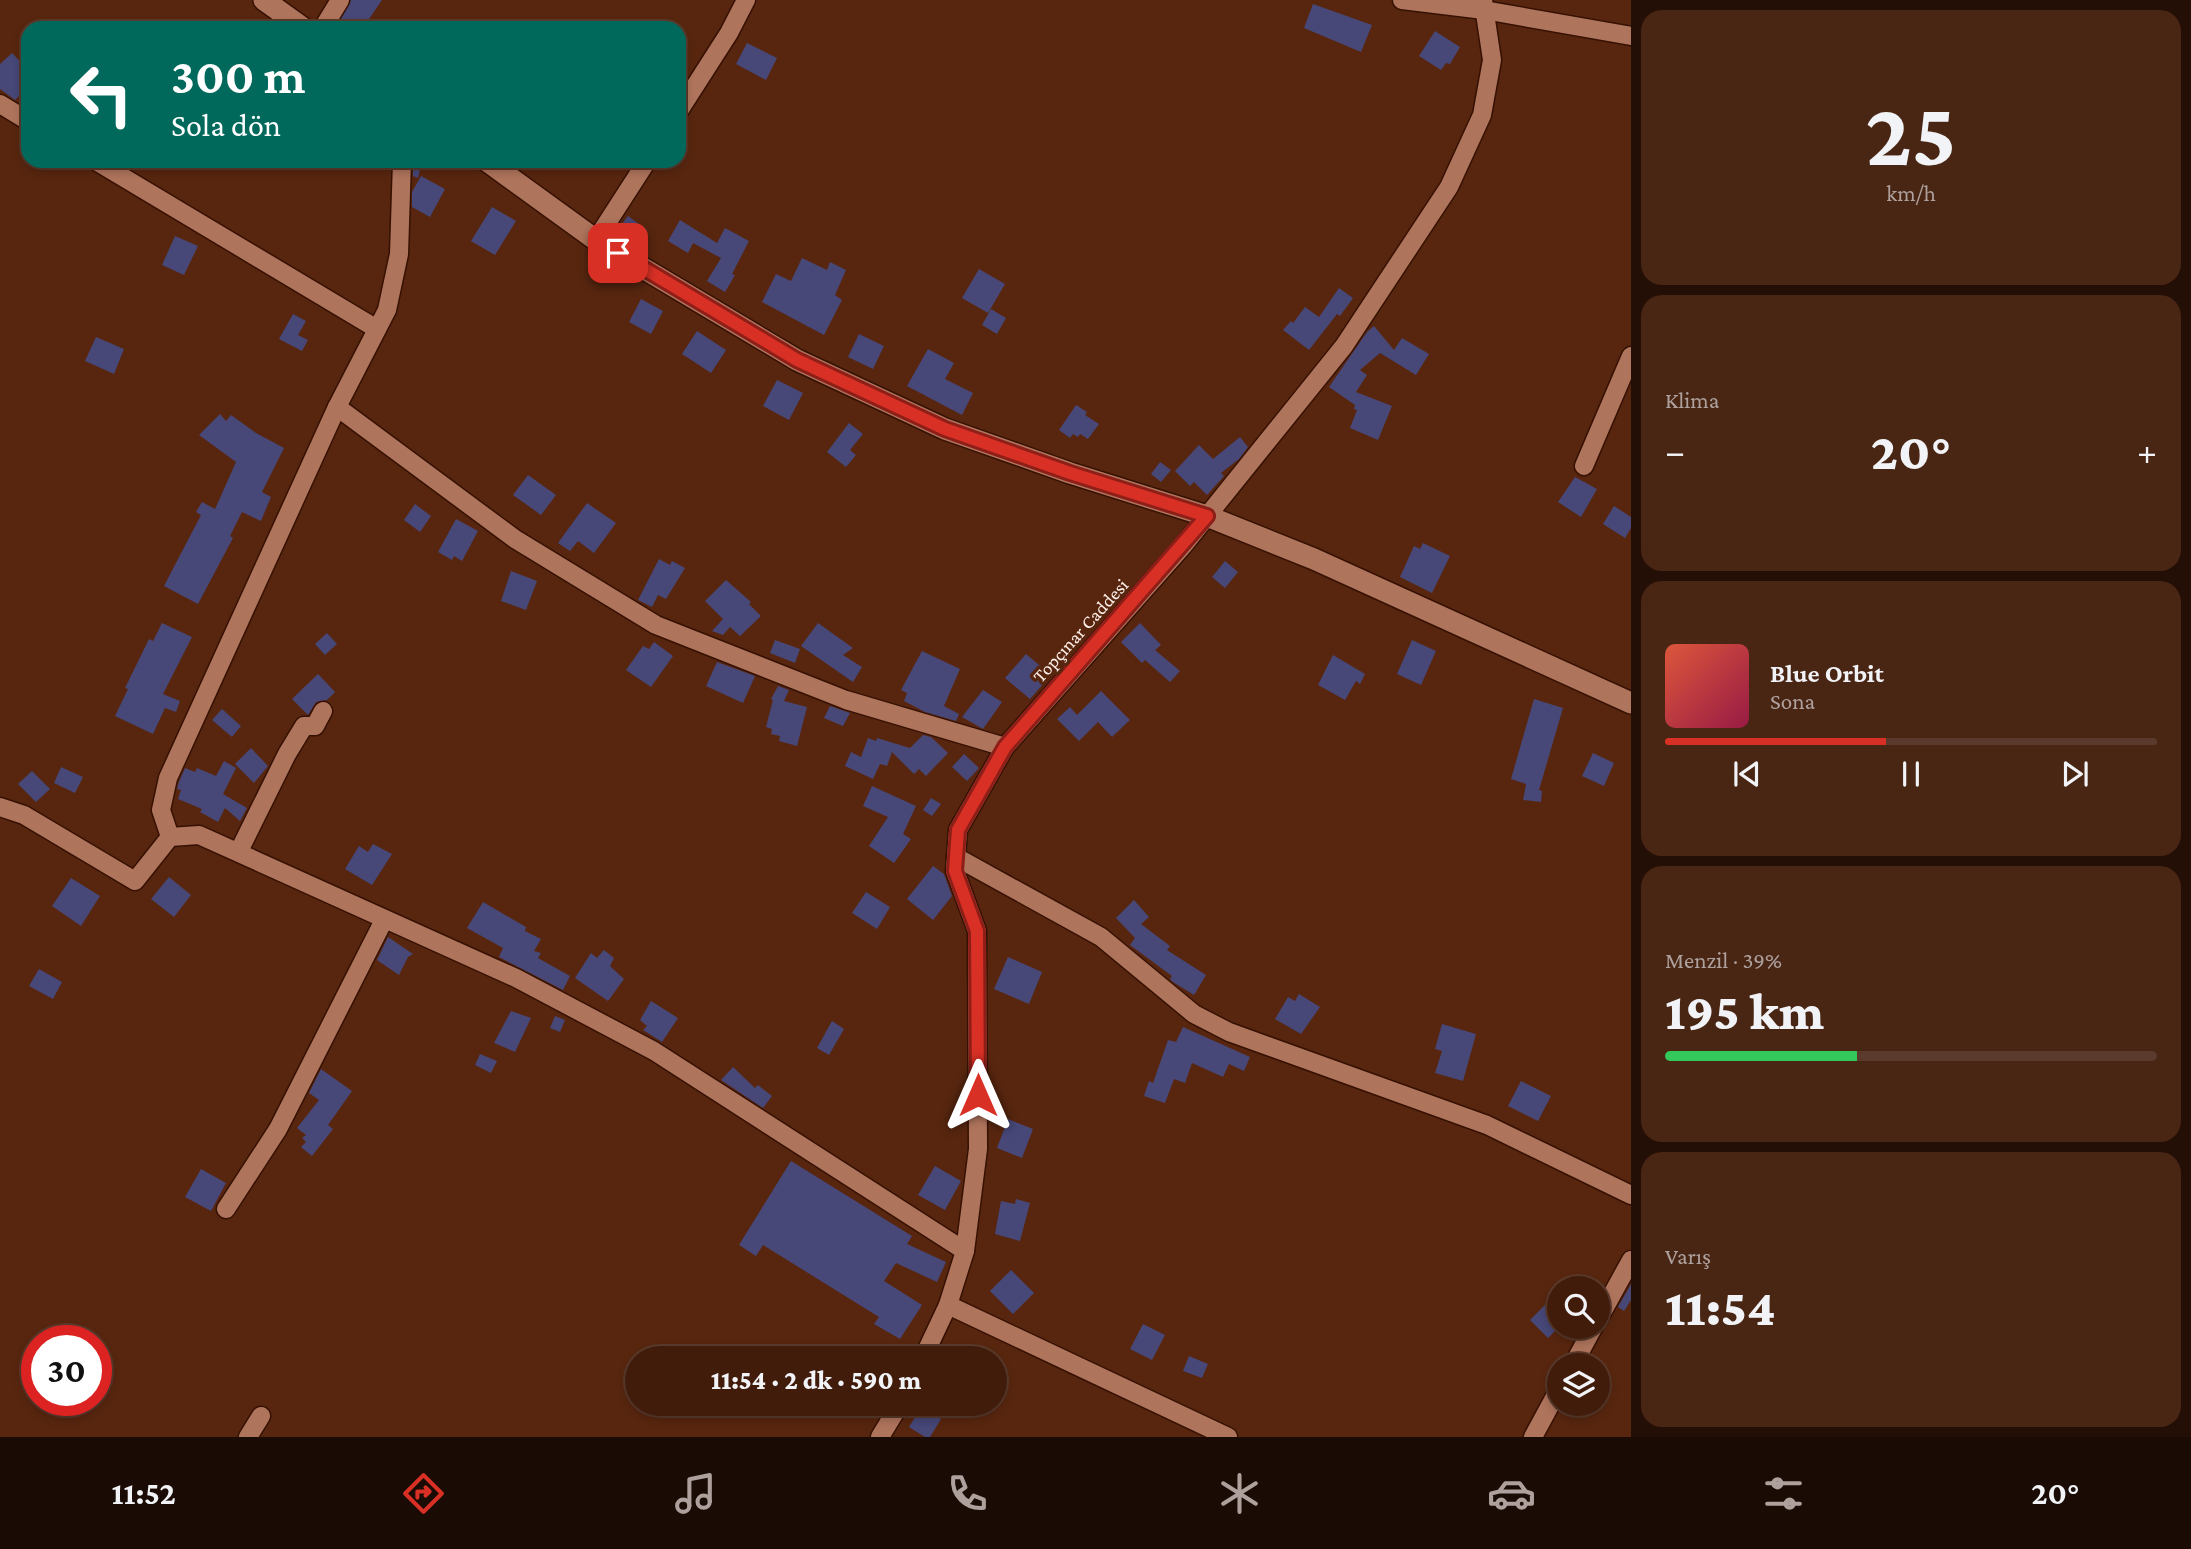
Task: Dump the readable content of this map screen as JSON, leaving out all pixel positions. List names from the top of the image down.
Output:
{
  "streets": {
    "street": ["Topçınar Caddesi"]
  },
  "page": {
    "tile": [
      ["25", "km/h"],
      "Klima",
      ["Menzil · 39%", "195 km"],
      ["Varış", "11:54"]
    ],
    "turn": ["300 m", "Sola dön"],
    "heat": ["−", "20°", "+"],
    "song": ["Blue Orbit", "Sona"],
    "limit": "30",
    "trip": "11:54 · 2 dk · 590 m",
    "tabs": ["11:52", "20°"]
  }
}
